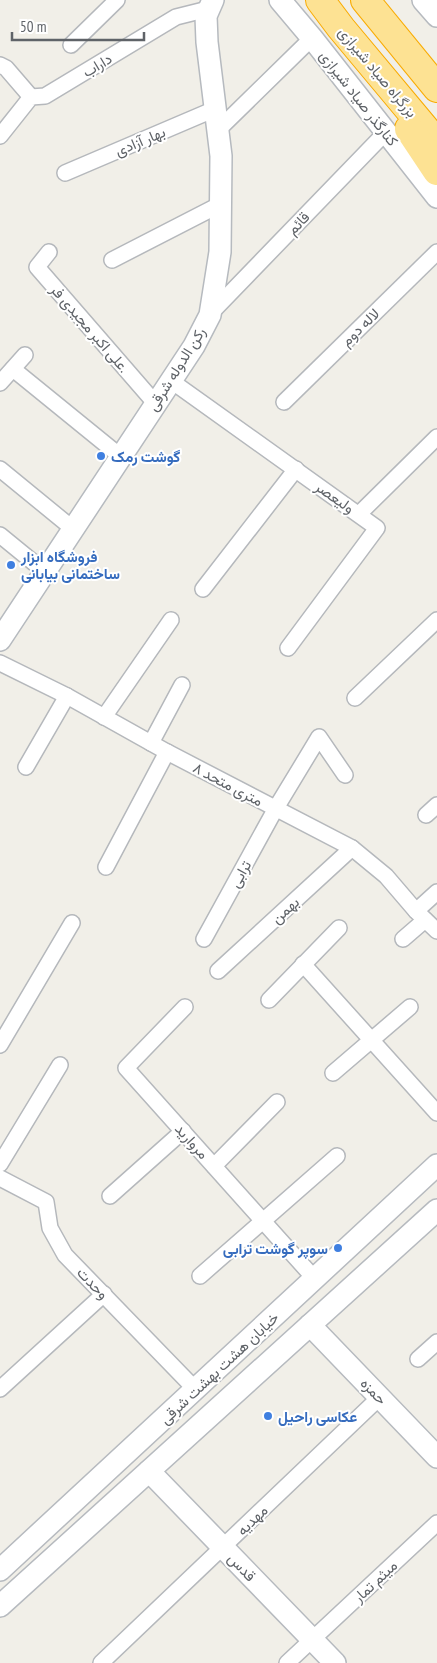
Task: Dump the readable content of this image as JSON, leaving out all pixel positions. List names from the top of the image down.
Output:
{
  "streets": {
    "highway": ["بزرگراه صیاد شیرازی"],
    "main road": [
      "کنارگذر صیاد شیرازی",
      "رکن الدوله شرقی",
      "خیابان هشت بهشت شرقی",
      "حمزه",
      "قدس"
    ],
    "street": [
      "داراب",
      "بهار آزادی",
      "قائم",
      "لاله دوم",
      "علی اکبر مجیدی فر.",
      "ولیعصر",
      "۸ متری متحد",
      "ترابی",
      "بهمن",
      "مروارید",
      "وحدت",
      "مهدیه",
      "میثم تمار"
    ]
  },
  "crossings": [
    ["داراب", "رکن الدوله شرقی"],
    ["کنارگذر صیاد شیرازی", "قائم"],
    ["بهار آزادی", "رکن الدوله شرقی"],
    ["قائم", "رکن الدوله شرقی"],
    ["علی اکبر مجیدی فر.", "رکن الدوله شرقی"],
    ["رکن الدوله شرقی", "ولیعصر"],
    ["۸ متری متحد", "ترابی"],
    ["۸ متری متحد", "بهمن"],
    ["مروارید", "خیابان هشت بهشت شرقی"],
    ["وحدت", "خیابان هشت بهشت شرقی"],
    ["خیابان هشت بهشت شرقی", "حمزه"],
    ["خیابان هشت بهشت شرقی", "قدس"],
    ["حمزه", "مهدیه"],
    ["مهدیه", "قدس"],
    ["قدس", "میثم تمار"]
  ],
  "places": [
    "گوشت رمک",
    "فروشگاه ابزار ساختمانی بیابانی",
    "سوپر گوشت ترابی",
    "عکاسی راحیل"
  ],
  "scale_bar": "50 m"
}
